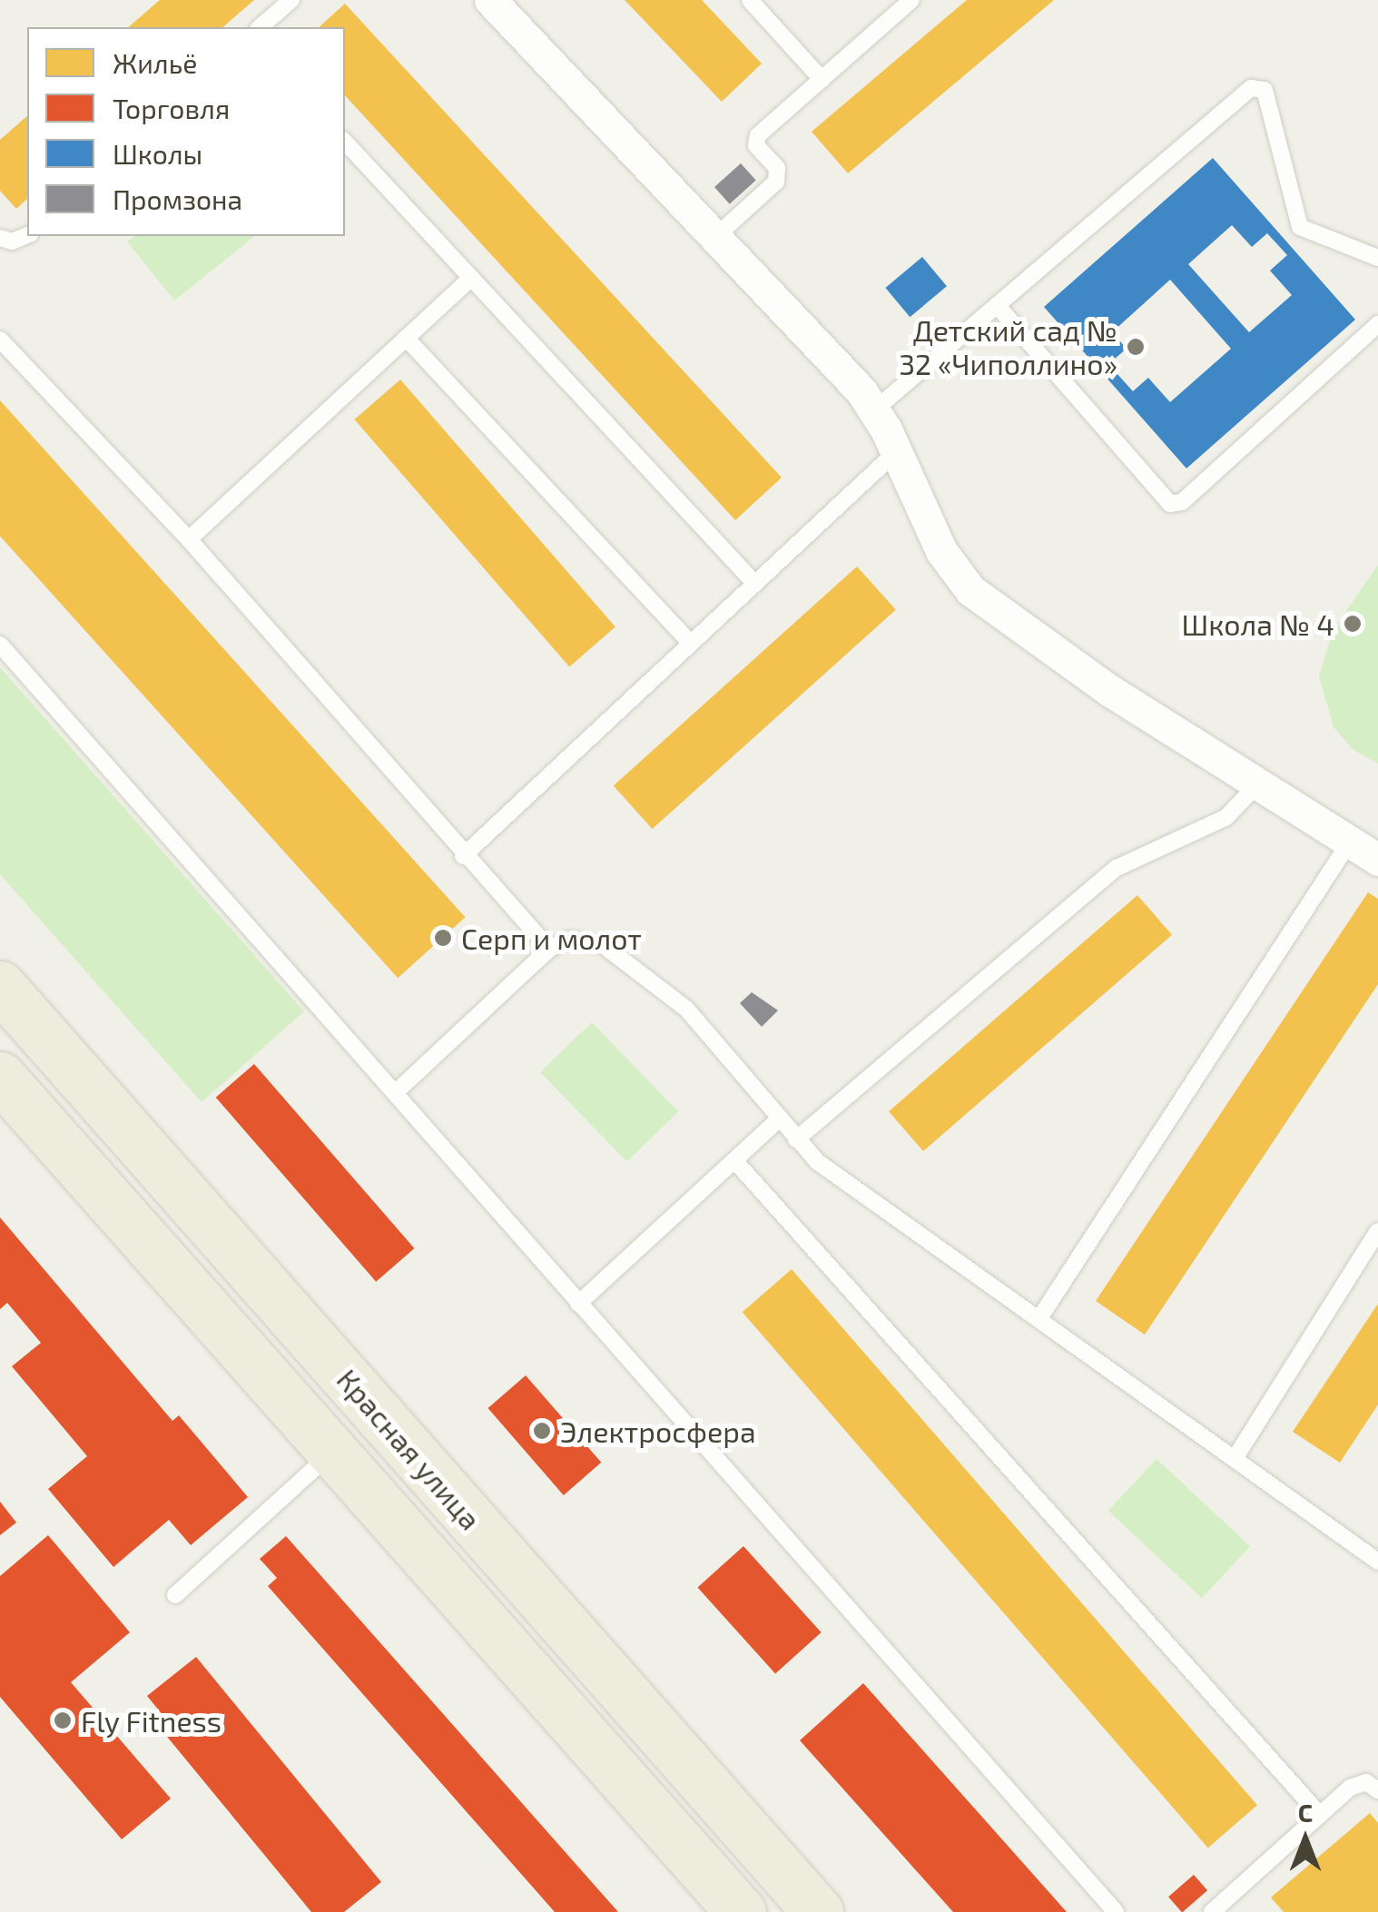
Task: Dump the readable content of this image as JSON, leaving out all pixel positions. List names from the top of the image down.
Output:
{
  "streets": {
    "highway": ["Красная улица"]
  },
  "places": [
    "Детский сад № 32 «Чиполлино»",
    "Школа № 4",
    "Серп и молот",
    "Электросфера",
    "Fly Fitness"
  ],
  "legend": [
    "Жильё",
    "Торговля",
    "Школы",
    "Промзона"
  ],
  "north": "top"
}
